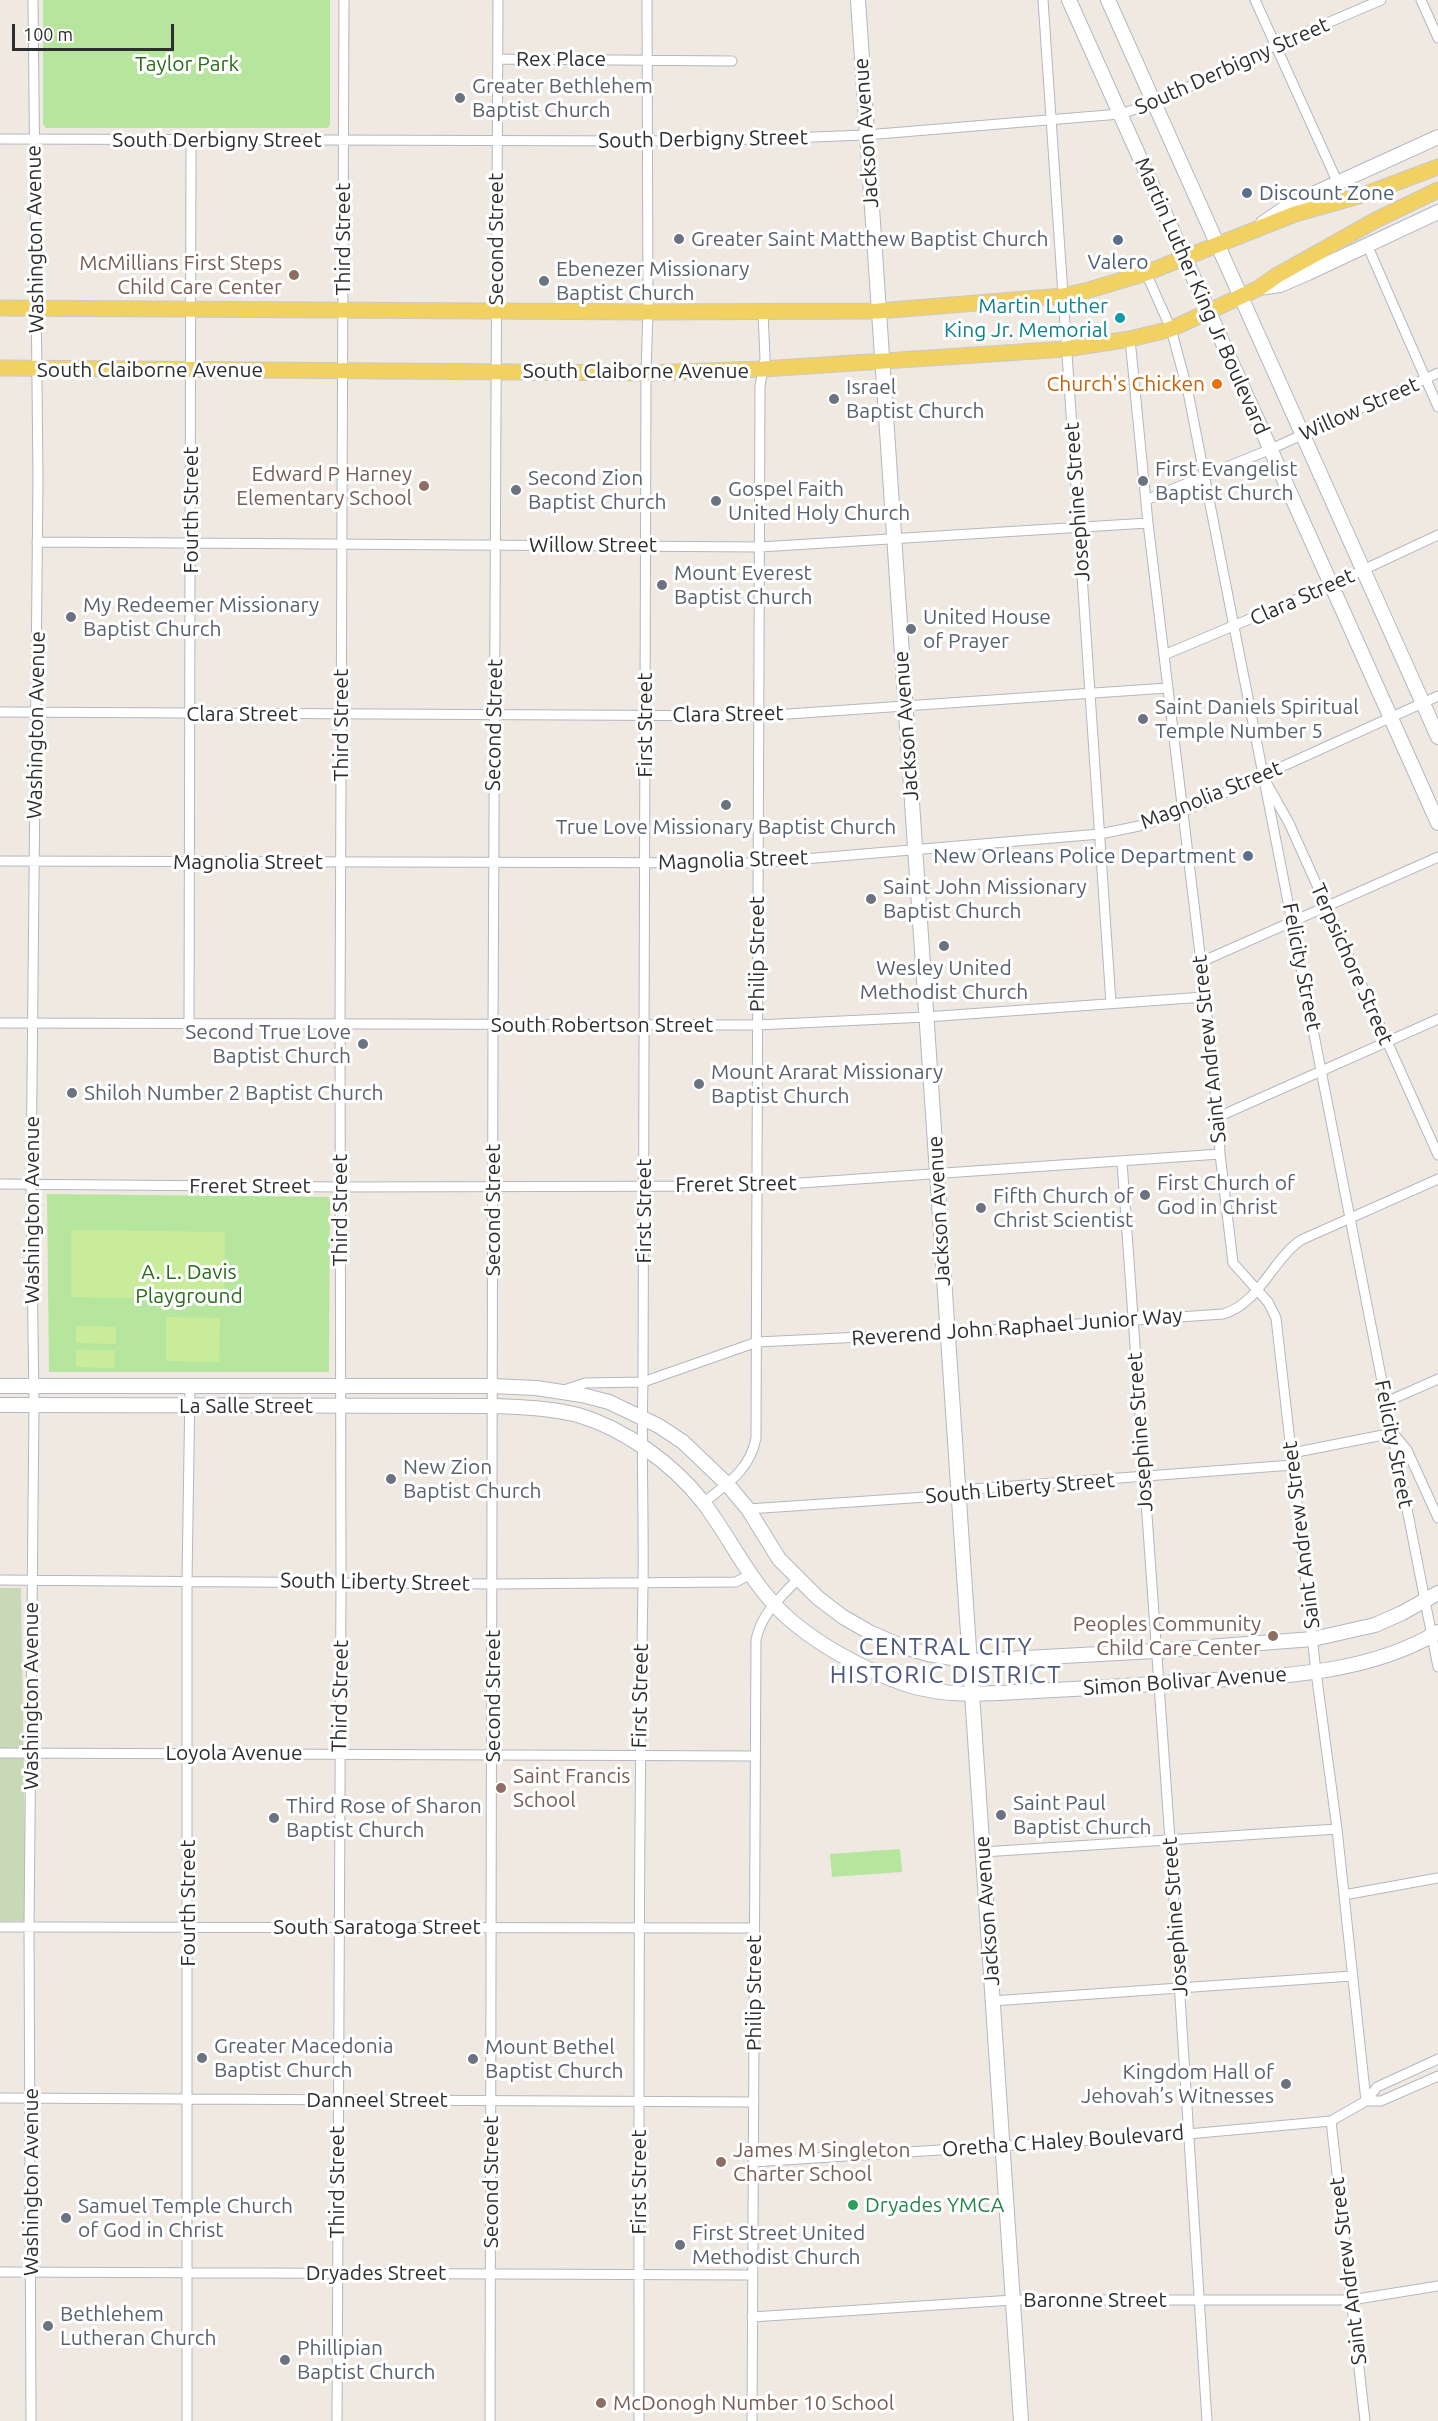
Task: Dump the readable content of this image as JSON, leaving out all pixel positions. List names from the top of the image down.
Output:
{
  "streets": {
    "main road": ["South Claiborne Avenue"],
    "street": [
      "Rex Place",
      "South Derbigny Street",
      "Jackson Avenue",
      "Washington Avenue",
      "Third Street",
      "Second Street",
      "Martin Luther King Jr Boulevard",
      "Willow Street",
      "Josephine Street",
      "Fourth Street",
      "Clara Street",
      "First Street",
      "Magnolia Street",
      "Philip Street",
      "Terpsichore Street",
      "Felicity Street",
      "South Robertson Street",
      "Saint Andrew Street",
      "Freret Street",
      "Reverend John Raphael Junior Way",
      "La Salle Street",
      "South Liberty Street",
      "Simon Bolivar Avenue",
      "Loyola Avenue",
      "South Saratoga Street",
      "Danneel Street",
      "Oretha C Haley Boulevard",
      "Dryades Street",
      "Baronne Street"
    ]
  },
  "crossings": [
    ["Rex Place", "Second Street"],
    ["Rex Place", "First Street"],
    ["South Derbigny Street", "Jackson Avenue"],
    ["South Derbigny Street", "Washington Avenue"],
    ["South Derbigny Street", "Third Street"],
    ["South Derbigny Street", "Second Street"],
    ["South Derbigny Street", "Martin Luther King Jr Boulevard"],
    ["South Derbigny Street", "Josephine Street"],
    ["South Derbigny Street", "Fourth Street"],
    ["South Derbigny Street", "First Street"],
    ["Jackson Avenue", "South Claiborne Avenue"],
    ["Jackson Avenue", "Willow Street"],
    ["Jackson Avenue", "Clara Street"],
    ["Jackson Avenue", "Magnolia Street"],
    ["Jackson Avenue", "South Robertson Street"],
    ["Jackson Avenue", "Freret Street"],
    ["Jackson Avenue", "Reverend John Raphael Junior Way"],
    ["Jackson Avenue", "South Liberty Street"],
    ["Jackson Avenue", "Simon Bolivar Avenue"],
    ["Jackson Avenue", "Oretha C Haley Boulevard"],
    ["Jackson Avenue", "Baronne Street"],
    ["Washington Avenue", "South Claiborne Avenue"],
    ["Washington Avenue", "Willow Street"],
    ["Washington Avenue", "Clara Street"],
    ["Washington Avenue", "Magnolia Street"],
    ["Washington Avenue", "South Robertson Street"],
    ["Washington Avenue", "Freret Street"],
    ["Washington Avenue", "La Salle Street"],
    ["Washington Avenue", "South Liberty Street"],
    ["Washington Avenue", "Loyola Avenue"],
    ["Washington Avenue", "South Saratoga Street"],
    ["Washington Avenue", "Danneel Street"],
    ["Washington Avenue", "Dryades Street"],
    ["Third Street", "South Claiborne Avenue"],
    ["Third Street", "Willow Street"],
    ["Third Street", "Clara Street"],
    ["Third Street", "Magnolia Street"],
    ["Third Street", "South Robertson Street"],
    ["Third Street", "Freret Street"],
    ["Third Street", "La Salle Street"],
    ["Third Street", "South Liberty Street"],
    ["Third Street", "Loyola Avenue"],
    ["Third Street", "South Saratoga Street"],
    ["Third Street", "Danneel Street"],
    ["Third Street", "Dryades Street"],
    ["Second Street", "South Claiborne Avenue"],
    ["Second Street", "Willow Street"],
    ["Second Street", "Clara Street"],
    ["Second Street", "Magnolia Street"],
    ["Second Street", "South Robertson Street"],
    ["Second Street", "Freret Street"],
    ["Second Street", "La Salle Street"],
    ["Second Street", "South Liberty Street"],
    ["Second Street", "Simon Bolivar Avenue"],
    ["Second Street", "Loyola Avenue"],
    ["Second Street", "South Saratoga Street"],
    ["Second Street", "Danneel Street"],
    ["Second Street", "Dryades Street"],
    ["Martin Luther King Jr Boulevard", "South Claiborne Avenue"],
    ["Martin Luther King Jr Boulevard", "Willow Street"],
    ["Martin Luther King Jr Boulevard", "Clara Street"],
    ["Martin Luther King Jr Boulevard", "Magnolia Street"],
    ["South Claiborne Avenue", "Josephine Street"],
    ["South Claiborne Avenue", "Fourth Street"],
    ["South Claiborne Avenue", "First Street"],
    ["South Claiborne Avenue", "Philip Street"],
    ["South Claiborne Avenue", "Felicity Street"],
    ["South Claiborne Avenue", "Saint Andrew Street"],
    ["Willow Street", "Josephine Street"],
    ["Willow Street", "Fourth Street"],
    ["Willow Street", "First Street"],
    ["Willow Street", "Philip Street"],
    ["Willow Street", "Felicity Street"],
    ["Willow Street", "Saint Andrew Street"],
    ["Josephine Street", "Clara Street"],
    ["Josephine Street", "Magnolia Street"],
    ["Josephine Street", "South Robertson Street"],
    ["Josephine Street", "Freret Street"],
    ["Josephine Street", "Reverend John Raphael Junior Way"],
    ["Josephine Street", "South Liberty Street"],
    ["Josephine Street", "Simon Bolivar Avenue"],
    ["Josephine Street", "Oretha C Haley Boulevard"],
    ["Josephine Street", "Baronne Street"],
    ["Fourth Street", "Clara Street"],
    ["Fourth Street", "Magnolia Street"],
    ["Fourth Street", "South Robertson Street"],
    ["Fourth Street", "La Salle Street"],
    ["Fourth Street", "South Liberty Street"],
    ["Fourth Street", "Loyola Avenue"],
    ["Fourth Street", "South Saratoga Street"],
    ["Fourth Street", "Danneel Street"],
    ["Fourth Street", "Dryades Street"],
    ["Clara Street", "First Street"],
    ["Clara Street", "Philip Street"],
    ["Clara Street", "Felicity Street"],
    ["Clara Street", "Saint Andrew Street"],
    ["First Street", "Magnolia Street"],
    ["First Street", "South Robertson Street"],
    ["First Street", "Freret Street"],
    ["First Street", "Reverend John Raphael Junior Way"],
    ["First Street", "South Liberty Street"],
    ["First Street", "Simon Bolivar Avenue"],
    ["First Street", "Loyola Avenue"],
    ["First Street", "South Saratoga Street"],
    ["First Street", "Danneel Street"],
    ["First Street", "Dryades Street"],
    ["Magnolia Street", "Philip Street"],
    ["Magnolia Street", "Terpsichore Street"],
    ["Magnolia Street", "Felicity Street"],
    ["Magnolia Street", "Saint Andrew Street"],
    ["Philip Street", "South Robertson Street"],
    ["Philip Street", "Freret Street"],
    ["Philip Street", "Reverend John Raphael Junior Way"],
    ["Philip Street", "Simon Bolivar Avenue"],
    ["Philip Street", "Loyola Avenue"],
    ["Philip Street", "South Saratoga Street"],
    ["Philip Street", "Danneel Street"],
    ["Philip Street", "Oretha C Haley Boulevard"],
    ["Philip Street", "Dryades Street"],
    ["Philip Street", "Baronne Street"],
    ["Terpsichore Street", "Felicity Street"],
    ["Felicity Street", "Reverend John Raphael Junior Way"],
    ["Felicity Street", "Simon Bolivar Avenue"],
    ["South Robertson Street", "Saint Andrew Street"],
    ["Saint Andrew Street", "Freret Street"],
    ["Saint Andrew Street", "Reverend John Raphael Junior Way"],
    ["Saint Andrew Street", "South Liberty Street"],
    ["Saint Andrew Street", "Simon Bolivar Avenue"],
    ["Saint Andrew Street", "Oretha C Haley Boulevard"],
    ["Saint Andrew Street", "Baronne Street"],
    ["Reverend John Raphael Junior Way", "Simon Bolivar Avenue"],
    ["La Salle Street", "Simon Bolivar Avenue"],
    ["South Liberty Street", "Simon Bolivar Avenue"]
  ],
  "districts": ["CENTRAL CITY HISTORIC DISTRICT"],
  "parks": ["Taylor Park", "A. L. Davis Playground"],
  "places": [
    "Greater Bethlehem Baptist Church",
    "Discount Zone",
    "Greater Saint Matthew Baptist Church",
    "Valero",
    "McMillians First Steps Child Care Center",
    "Ebenezer Missionary Baptist Church",
    "Martin Luther King Jr. Memorial",
    "Church's Chicken",
    "Israel Baptist Church",
    "First Evangelist Baptist Church",
    "Edward P Harney Elementary School",
    "Second Zion Baptist Church",
    "Gospel Faith United Holy Church",
    "Mount Everest Baptist Church",
    "My Redeemer Missionary Baptist Church",
    "United House of Prayer",
    "Saint Daniels Spiritual Temple Number 5",
    "True Love Missionary Baptist Church",
    "New Orleans Police Department",
    "Saint John Missionary Baptist Church",
    "Wesley United Methodist Church",
    "Second True Love Baptist Church",
    "Mount Ararat Missionary Baptist Church",
    "Shiloh Number 2 Baptist Church",
    "First Church of God in Christ",
    "Fifth Church of Christ Scientist",
    "New Zion Baptist Church",
    "Peoples Community Child Care Center",
    "Saint Francis School",
    "Saint Paul Baptist Church",
    "Third Rose of Sharon Baptist Church",
    "Greater Macedonia Baptist Church",
    "Mount Bethel Baptist Church",
    "Kingdom Hall of Jehovah’s Witnesses",
    "James M Singleton Charter School",
    "Dryades YMCA",
    "Samuel Temple Church of God in Christ",
    "First Street United Methodist Church",
    "Bethlehem Lutheran Church",
    "Phillipian Baptist Church",
    "McDonogh Number 10 School"
  ],
  "scale_bar": "100 m"
}
